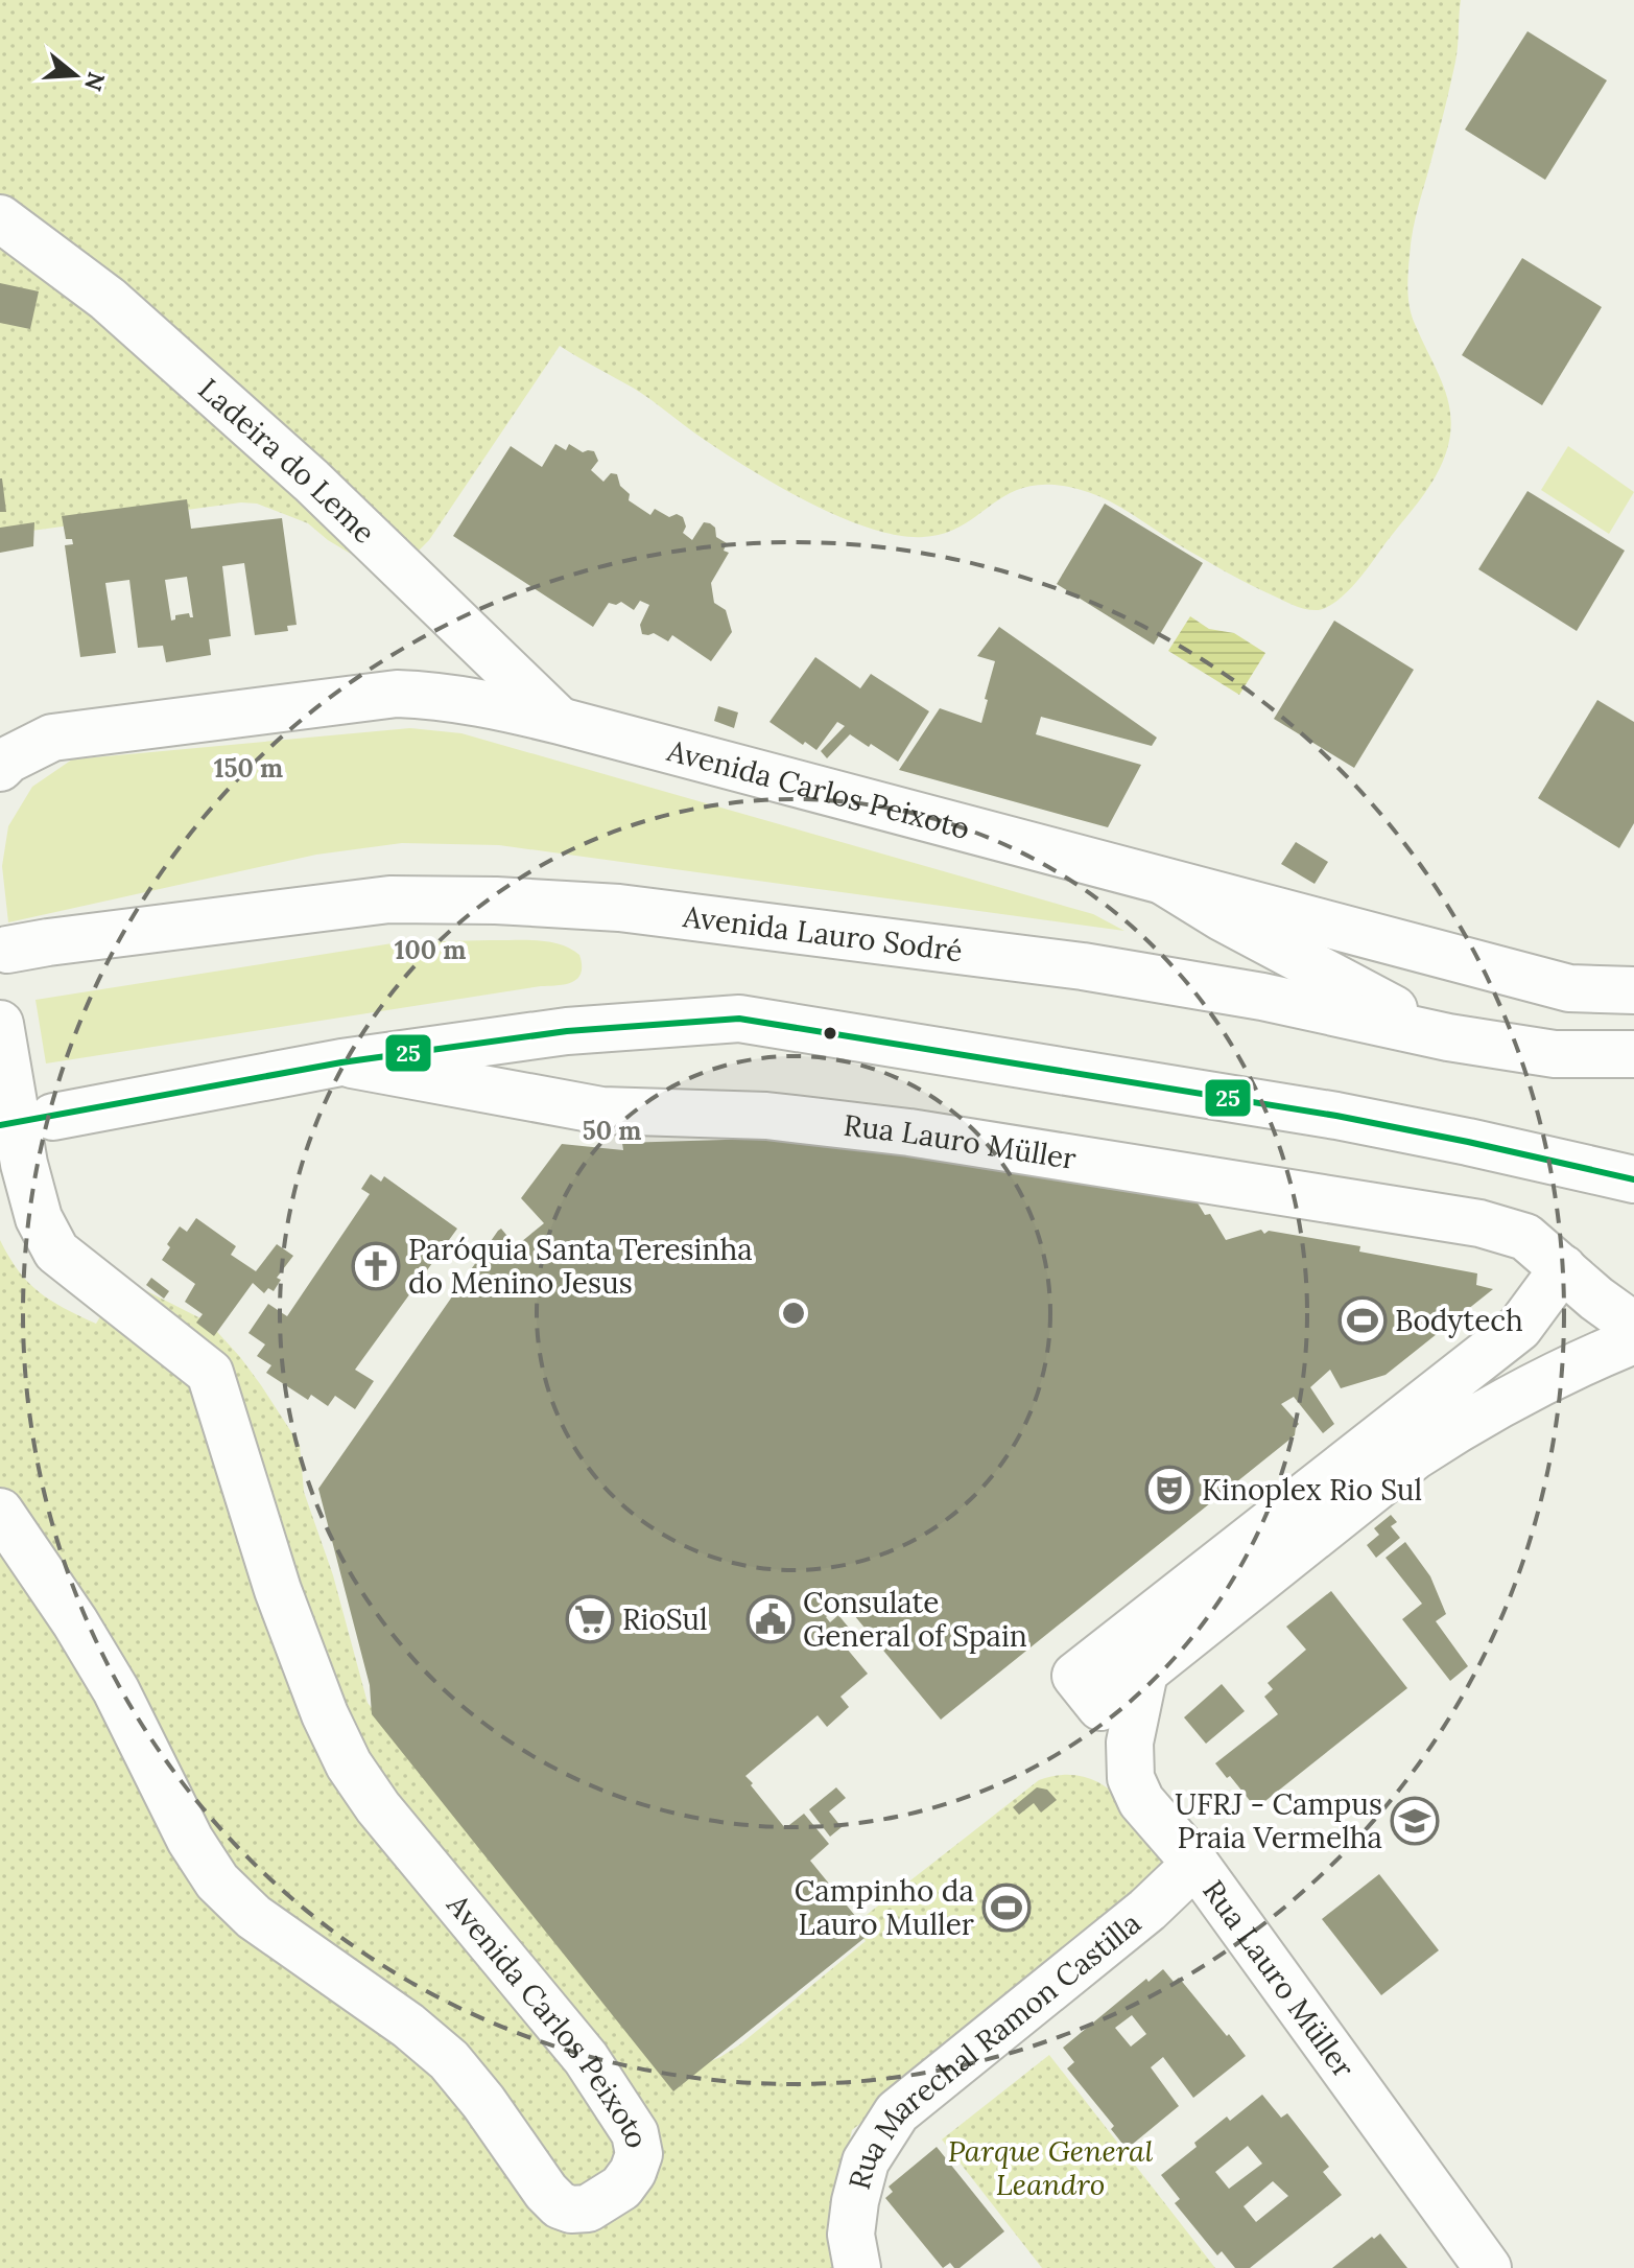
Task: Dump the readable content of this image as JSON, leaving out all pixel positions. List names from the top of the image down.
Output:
{
  "streets": {
    "main road": [
      "Ladeira do Leme",
      "Avenida Carlos Peixoto",
      "Avenida Lauro Sodré",
      "Rua Lauro Müller",
      "Rua Marechal Ramon Castilla"
    ]
  },
  "crossings": [
    ["Ladeira do Leme", "Avenida Carlos Peixoto"],
    ["Rua Lauro Müller", "Rua Marechal Ramon Castilla"]
  ],
  "parks": ["Parque General Leandro"],
  "places": {
    "church": ["Paróquia Santa Teresinha do Menino Jesus"],
    "sports": ["Bodytech", "Campinho da Lauro Muller"],
    "theatre": ["Kinoplex Rio Sul"],
    "supermarket": ["RioSul"],
    "public building": ["Consulate General of Spain"],
    "school or university": ["UFRJ - Campus Praia Vermelha"]
  },
  "lines": ["transit line 25"],
  "north": "right",
  "rings": ["150 m", "100 m", "50 m"]
}
